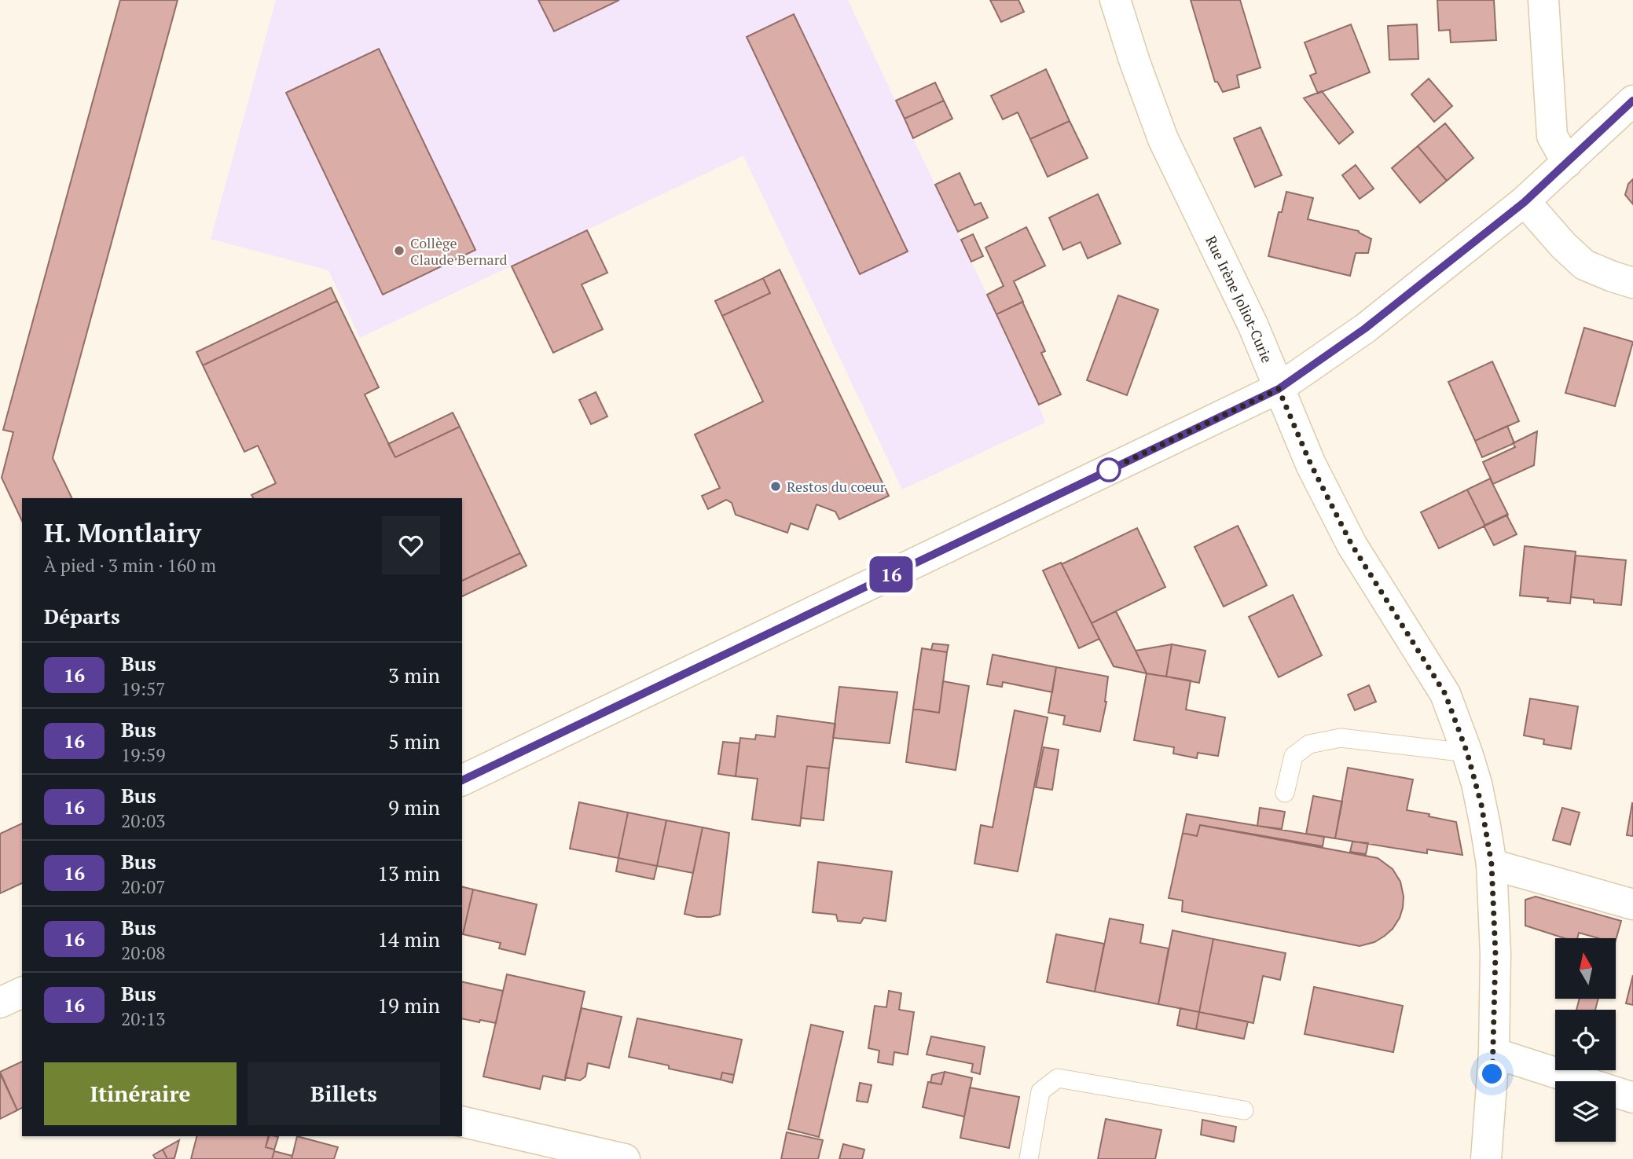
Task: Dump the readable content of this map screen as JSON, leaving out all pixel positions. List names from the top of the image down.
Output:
{
  "streets": {
    "street": ["Rue Irène Joliot-Curie"]
  },
  "places": ["Collège Claude Bernard", "Restos du coeur"],
  "lines": ["bus line 16"],
  "north": "top",
  "page": {
    "on_map": "16",
    "heading": [
      ["H. Montlairy", "À pied · 3 min · 160 m"],
      "Départs"
    ],
    "list": [
      {
        "mark": "16",
        "name": "Bus",
        "note": "19:57",
        "value": "3 min"
      },
      {
        "mark": "16",
        "name": "Bus",
        "note": "19:59",
        "value": "5 min"
      },
      {
        "mark": "16",
        "name": "Bus",
        "note": "20:03",
        "value": "9 min"
      },
      {
        "mark": "16",
        "name": "Bus",
        "note": "20:07",
        "value": "13 min"
      },
      {
        "mark": "16",
        "name": "Bus",
        "note": "20:08",
        "value": "14 min"
      },
      {
        "mark": "16",
        "name": "Bus",
        "note": "20:13",
        "value": "19 min"
      }
    ],
    "buttons": ["Itinéraire", "Billets"]
  }
}
